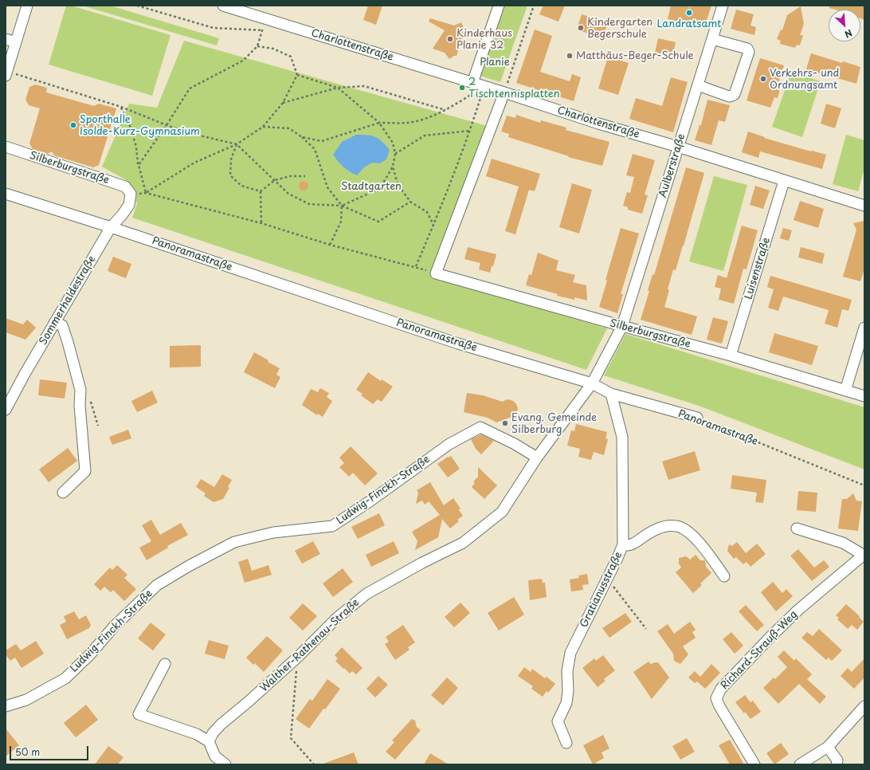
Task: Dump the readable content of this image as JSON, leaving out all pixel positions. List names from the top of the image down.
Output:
{
  "streets": {
    "street": [
      "Charlottenstraße",
      "Aulberstraße",
      "Silberburgstraße",
      "Panoramastraße",
      "Luisenstraße",
      "Sommerhaldestraße",
      "Ludwig-Finckh-Straße",
      "Gratianusstraße",
      "Walther-Rathenau-Straße",
      "Richard-Strauß-Weg"
    ]
  },
  "crossings": [
    ["Charlottenstraße", "Aulberstraße"],
    ["Charlottenstraße", "Luisenstraße"],
    ["Aulberstraße", "Silberburgstraße"],
    ["Aulberstraße", "Walther-Rathenau-Straße"],
    ["Silberburgstraße", "Luisenstraße"],
    ["Silberburgstraße", "Sommerhaldestraße"],
    ["Silberburgstraße", "Walther-Rathenau-Straße"],
    ["Panoramastraße", "Sommerhaldestraße"],
    ["Panoramastraße", "Gratianusstraße"],
    ["Panoramastraße", "Walther-Rathenau-Straße"],
    ["Ludwig-Finckh-Straße", "Walther-Rathenau-Straße"]
  ],
  "parks": ["Planie", "Stadtgarten"],
  "places": [
    "Landratsamt",
    "Kindergarten Begerschule",
    "Kinderhaus Planie 32",
    "Matthäus-Beger-Schule",
    "Verkehrs- und Ordnungsamt",
    "2 Tischtennisplatten",
    "Sporthalle Isolde-Kurz-Gymnasium",
    "Evang. Gemeinde Silberburg"
  ],
  "scale_bar": "50 m",
  "north": "bottom right"
}
